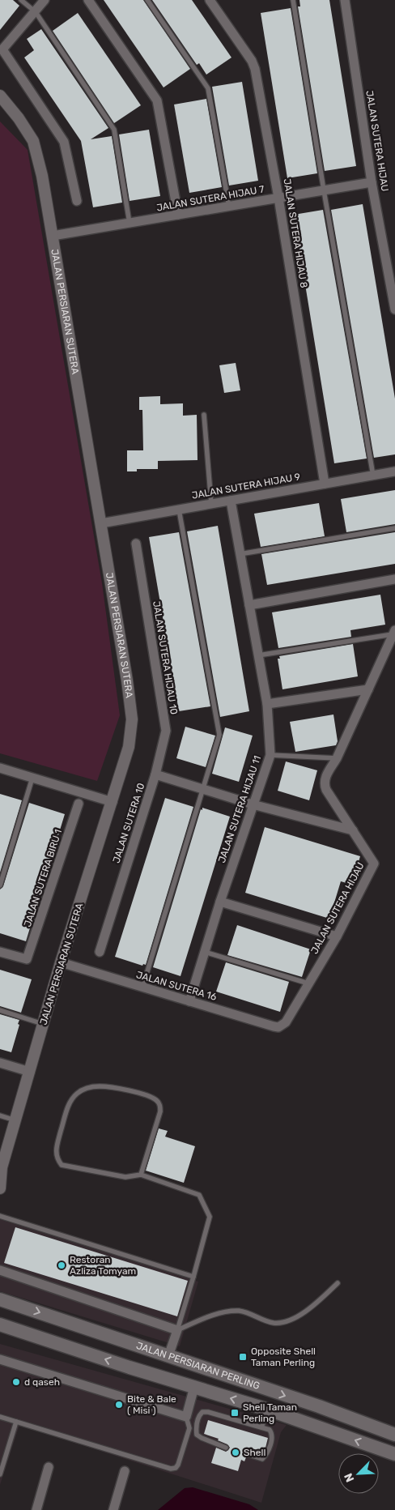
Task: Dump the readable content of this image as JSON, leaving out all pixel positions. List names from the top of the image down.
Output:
{
  "streets": {
    "main road": ["JALAN PERSIARAN PERLING"],
    "street": [
      "JALAN SUTERA HIJAU",
      "JALAN SUTERA HIJAU 7",
      "JALAN SUTERA HIJAU 8",
      "JALAN PERSIARAN SUTERA",
      "JALAN SUTERA HIJAU 9",
      "JALAN SUTERA HIJAU 10",
      "JALAN SUTERA HIJAU 11",
      "JALAN SUTERA 10",
      "JALAN SUTERA BIRU 1",
      "JALAN SUTERA 16"
    ]
  },
  "crossings": [
    ["JALAN SUTERA HIJAU", "JALAN SUTERA HIJAU 7"],
    ["JALAN SUTERA HIJAU", "JALAN SUTERA 10"],
    ["JALAN SUTERA HIJAU", "JALAN SUTERA 16"],
    ["JALAN SUTERA HIJAU 7", "JALAN SUTERA HIJAU 8"],
    ["JALAN SUTERA HIJAU 7", "JALAN PERSIARAN SUTERA"],
    ["JALAN SUTERA HIJAU 8", "JALAN SUTERA HIJAU 9"],
    ["JALAN PERSIARAN SUTERA", "JALAN SUTERA HIJAU 9"],
    ["JALAN PERSIARAN SUTERA", "JALAN SUTERA 16"],
    ["JALAN SUTERA HIJAU 9", "JALAN SUTERA HIJAU 11"],
    ["JALAN SUTERA HIJAU 10", "JALAN SUTERA 10"],
    ["JALAN SUTERA HIJAU 11", "JALAN SUTERA 10"],
    ["JALAN SUTERA HIJAU 11", "JALAN SUTERA 16"]
  ],
  "places": {
    "other": [
      "Restoran Azliza Tomyam",
      "d qaseh",
      "Bite & Bale ( Misi )",
      "Shell"
    ],
    "transit": ["Opposite Shell Taman Perling", "Shell Taman Perling"]
  },
  "north": "bottom left"
}
